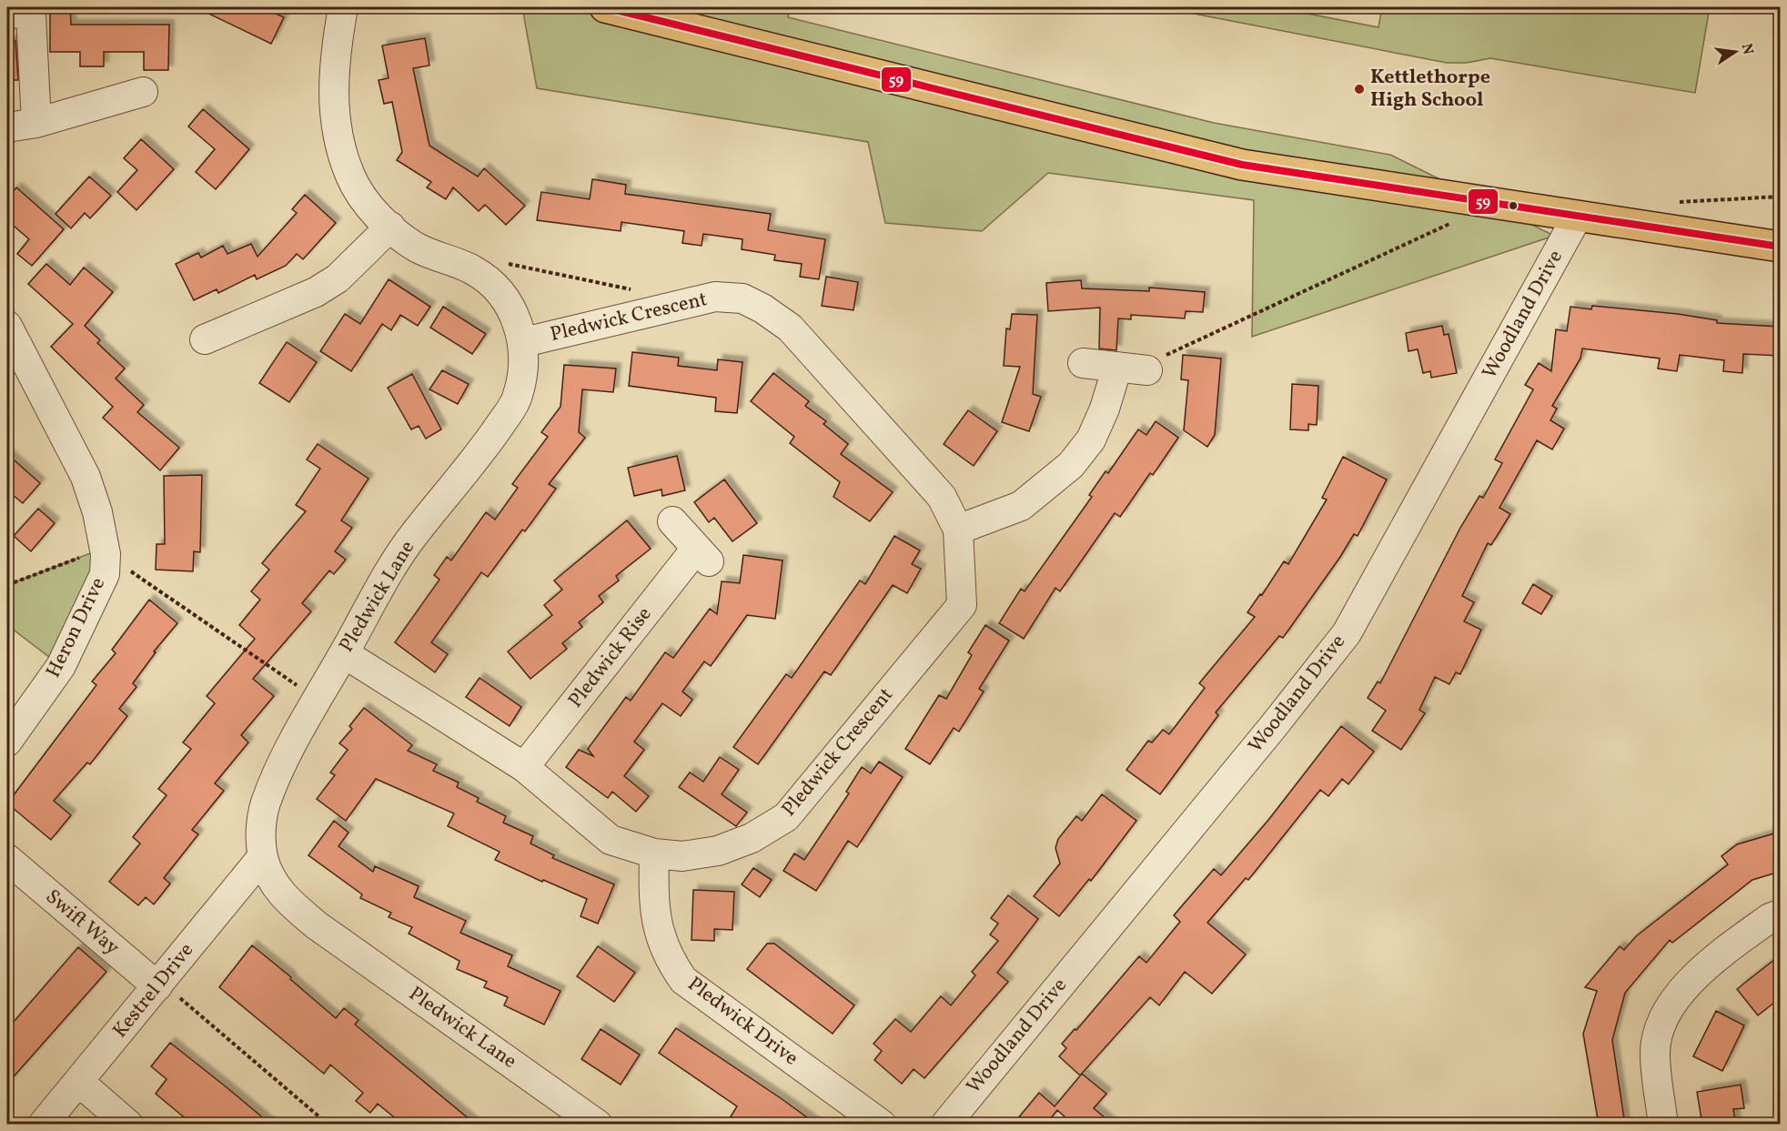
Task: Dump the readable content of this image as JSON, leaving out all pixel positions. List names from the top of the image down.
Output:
{
  "streets": {
    "street": [
      "Woodland Drive",
      "Pledwick Crescent",
      "Pledwick Lane",
      "Heron Drive",
      "Pledwick Rise",
      "Swift Way",
      "Kestrel Drive",
      "Pledwick Drive"
    ]
  },
  "crossings": [
    ["Pledwick Crescent", "Pledwick Lane"],
    ["Pledwick Crescent", "Pledwick Rise"],
    ["Pledwick Crescent", "Pledwick Drive"],
    ["Pledwick Lane", "Kestrel Drive"],
    ["Swift Way", "Kestrel Drive"]
  ],
  "places": ["Kettlethorpe High School"],
  "lines": ["transit line 59"],
  "north": "right"
}
